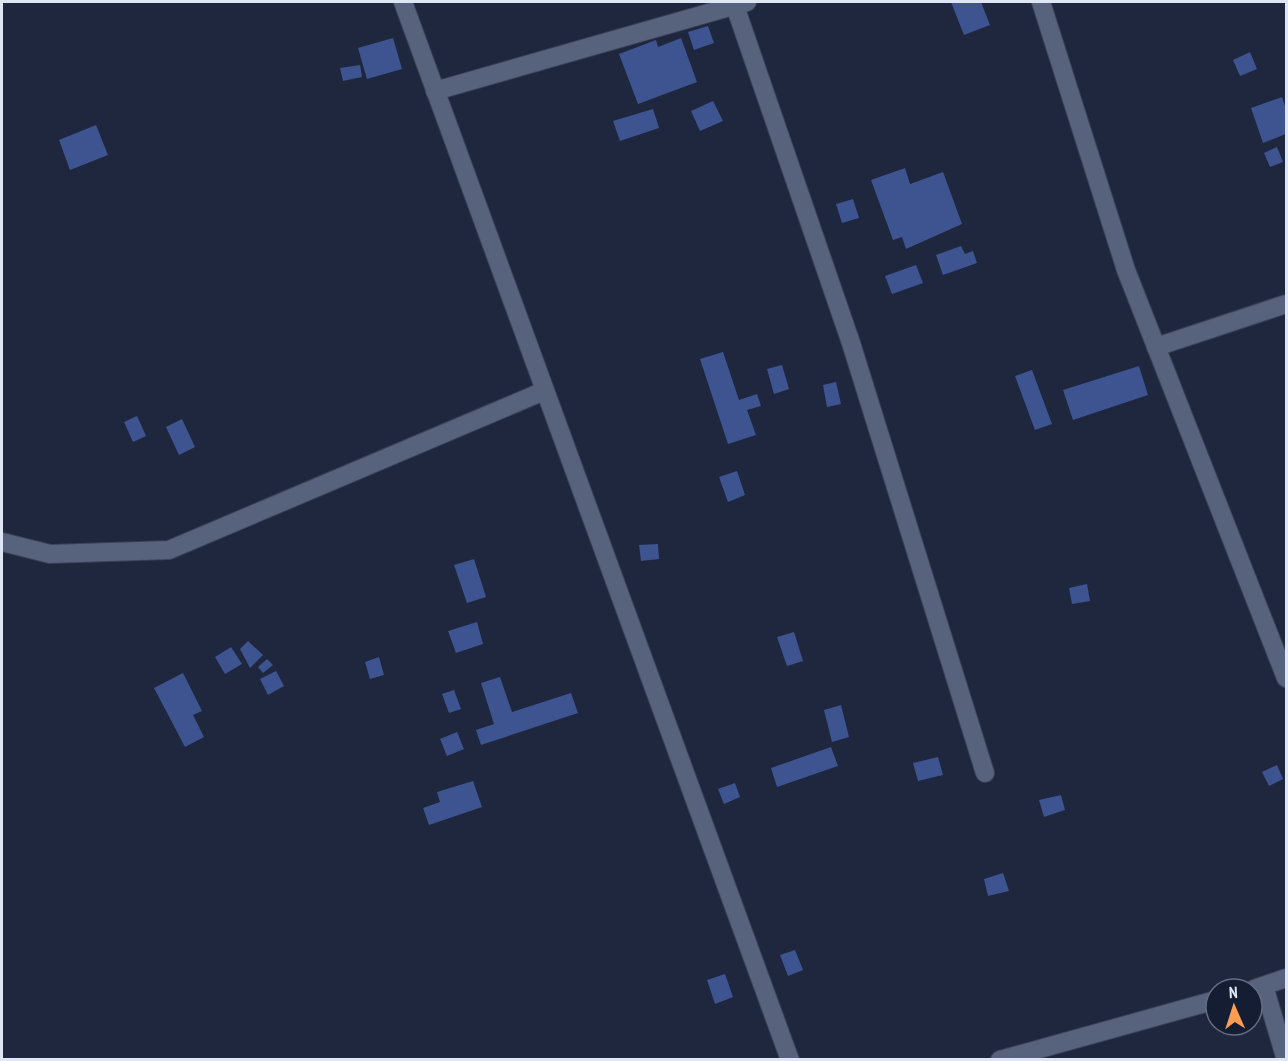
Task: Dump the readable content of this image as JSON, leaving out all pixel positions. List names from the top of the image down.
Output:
{
  "north": "top"
}
